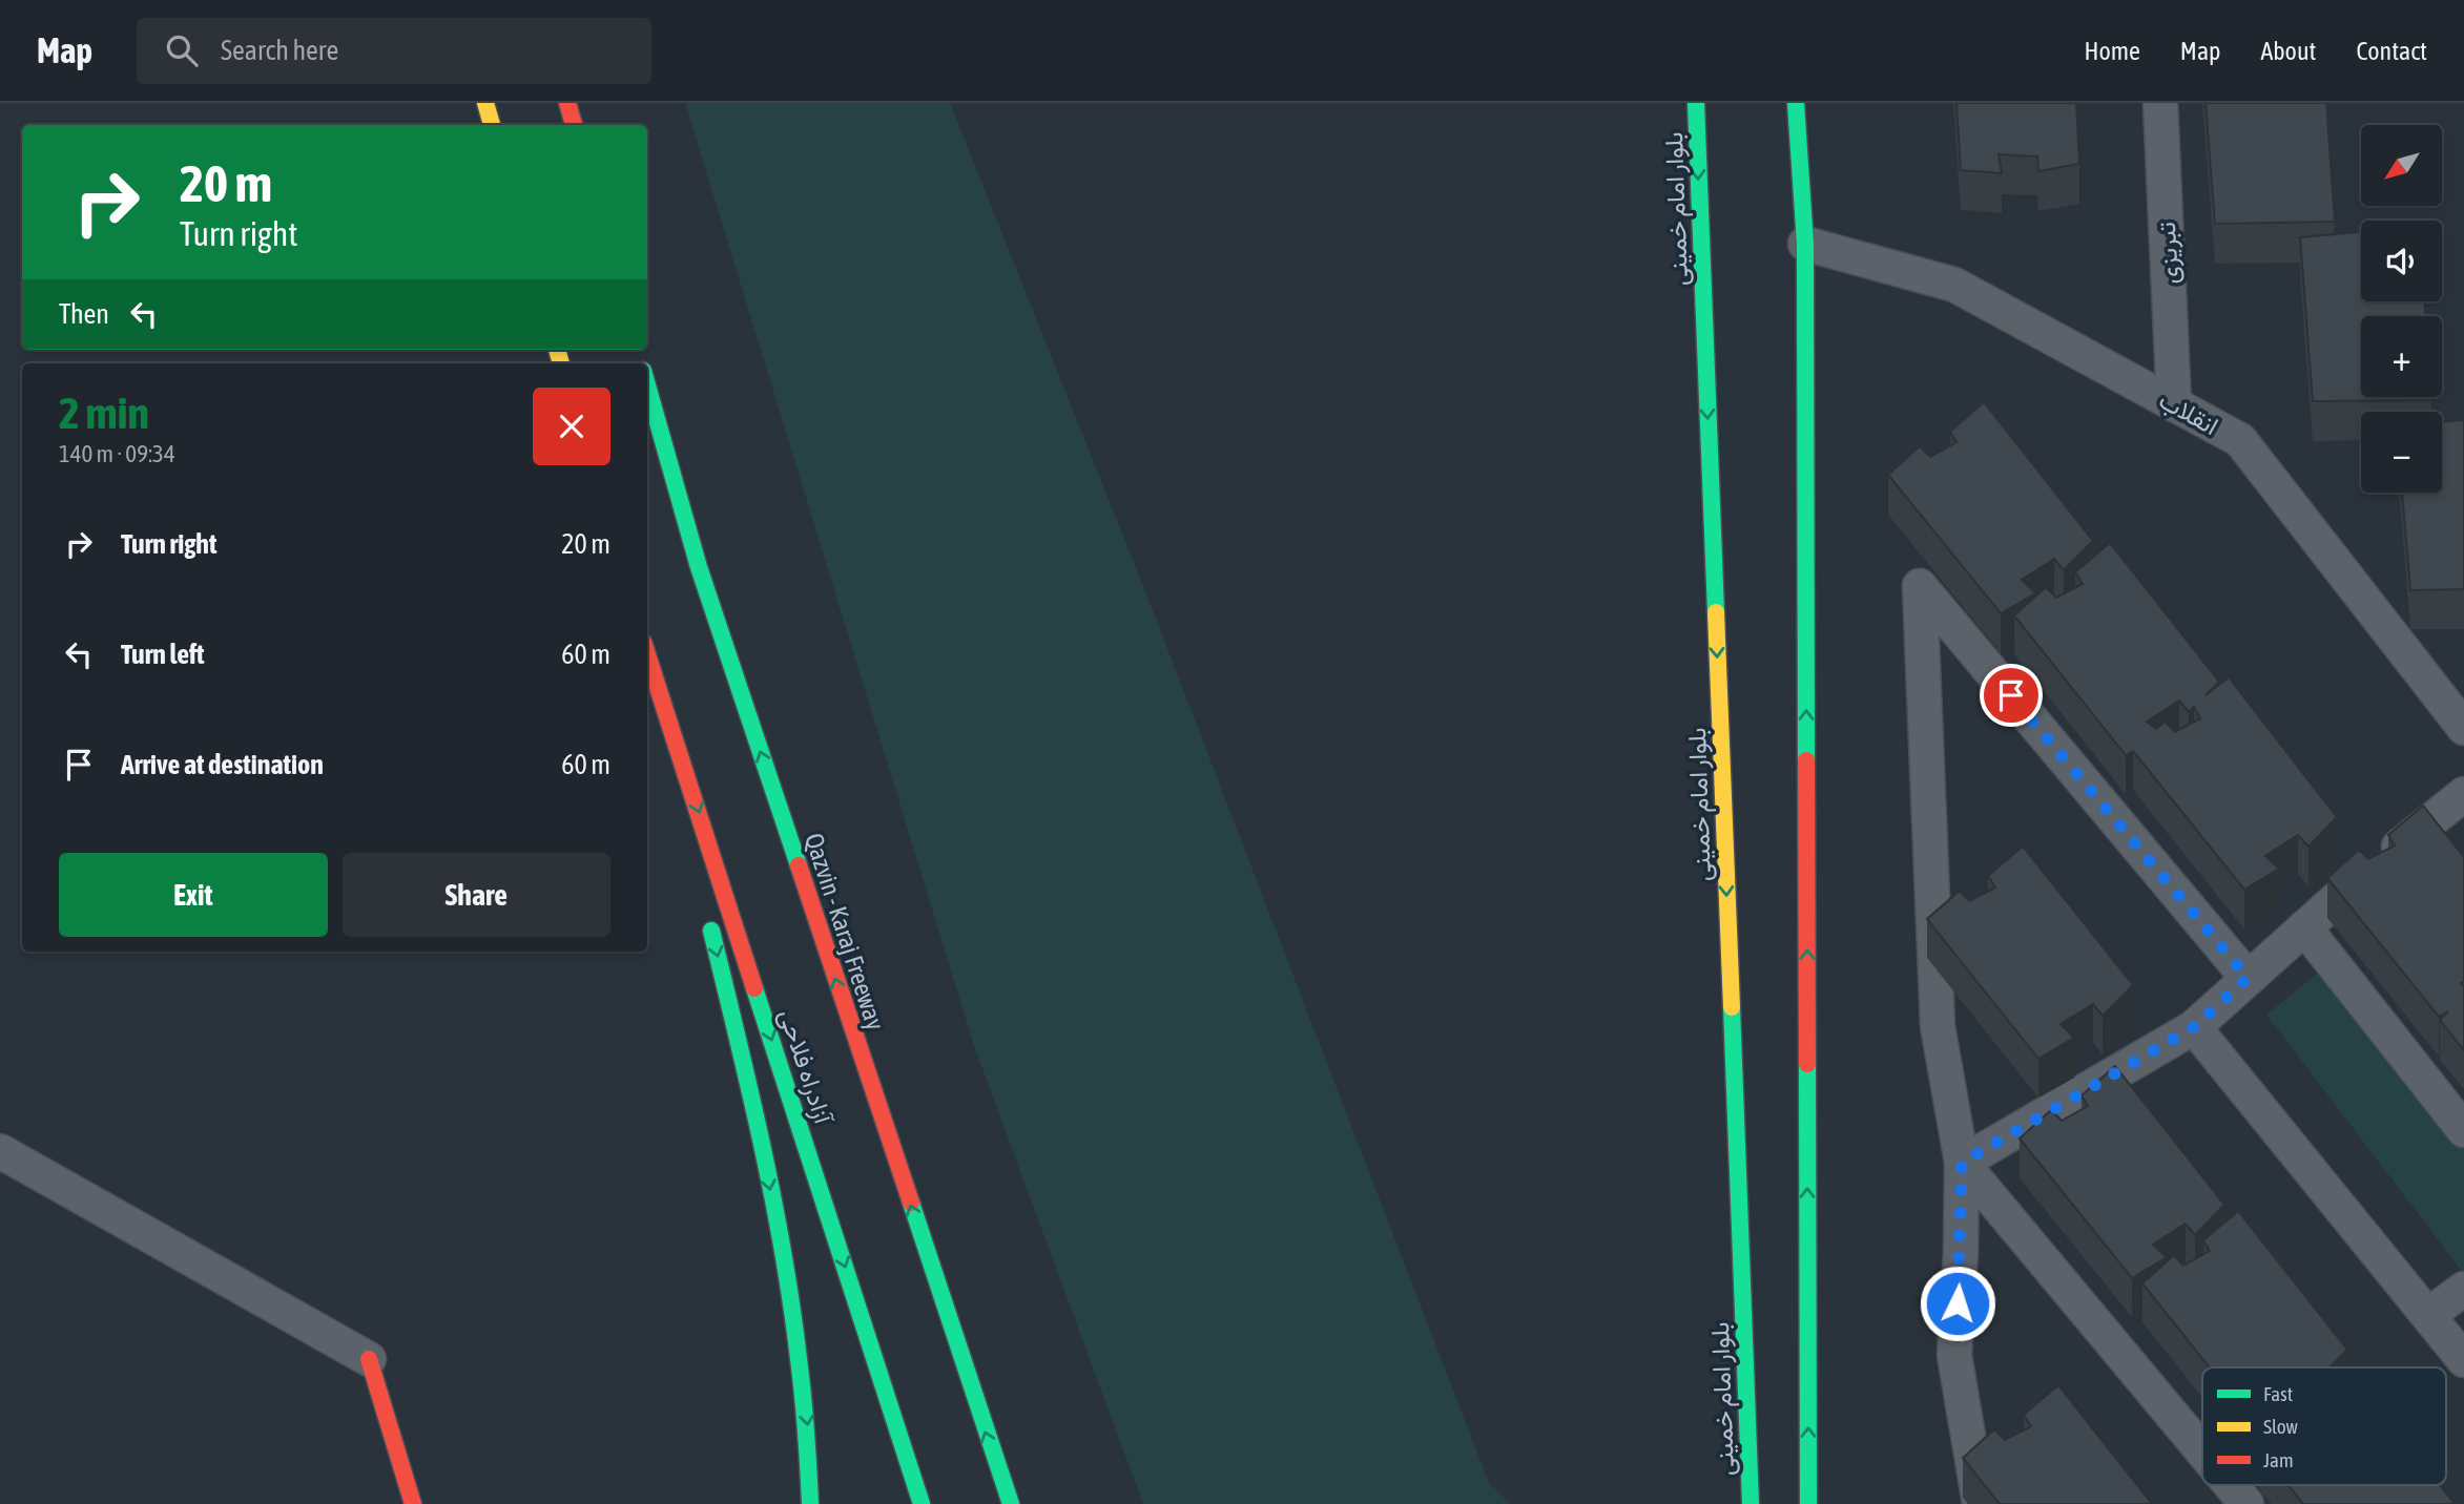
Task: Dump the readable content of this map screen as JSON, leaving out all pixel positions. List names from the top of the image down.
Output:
{
  "streets": {
    "main road": ["بلوار امام خمینی", "Qazvin - Karaj Freeway", "آزادراه فلاحی"],
    "street": ["تبریزی", "انقلاب"]
  },
  "crossings": [
    ["تبریزی", "انقلاب"]
  ],
  "legend": ["Fast", "Slow", "Jam"],
  "north": "bottom left",
  "page": {
    "header": "Map",
    "search": "Search here",
    "nav": [
      "Home",
      "Map",
      "About",
      "Contact"
    ],
    "map_buttons": ["+", "−"],
    "turn": ["20 m", "Turn right"],
    "then": "Then",
    "heading": ["2 min", "140 m · 09:34"],
    "list": [
      {
        "name": "Turn right",
        "value": "20 m"
      },
      {
        "name": "Turn left",
        "value": "60 m"
      },
      {
        "name": "Arrive at destination",
        "value": "60 m"
      }
    ],
    "buttons": ["Exit", "Share"]
  }
}
